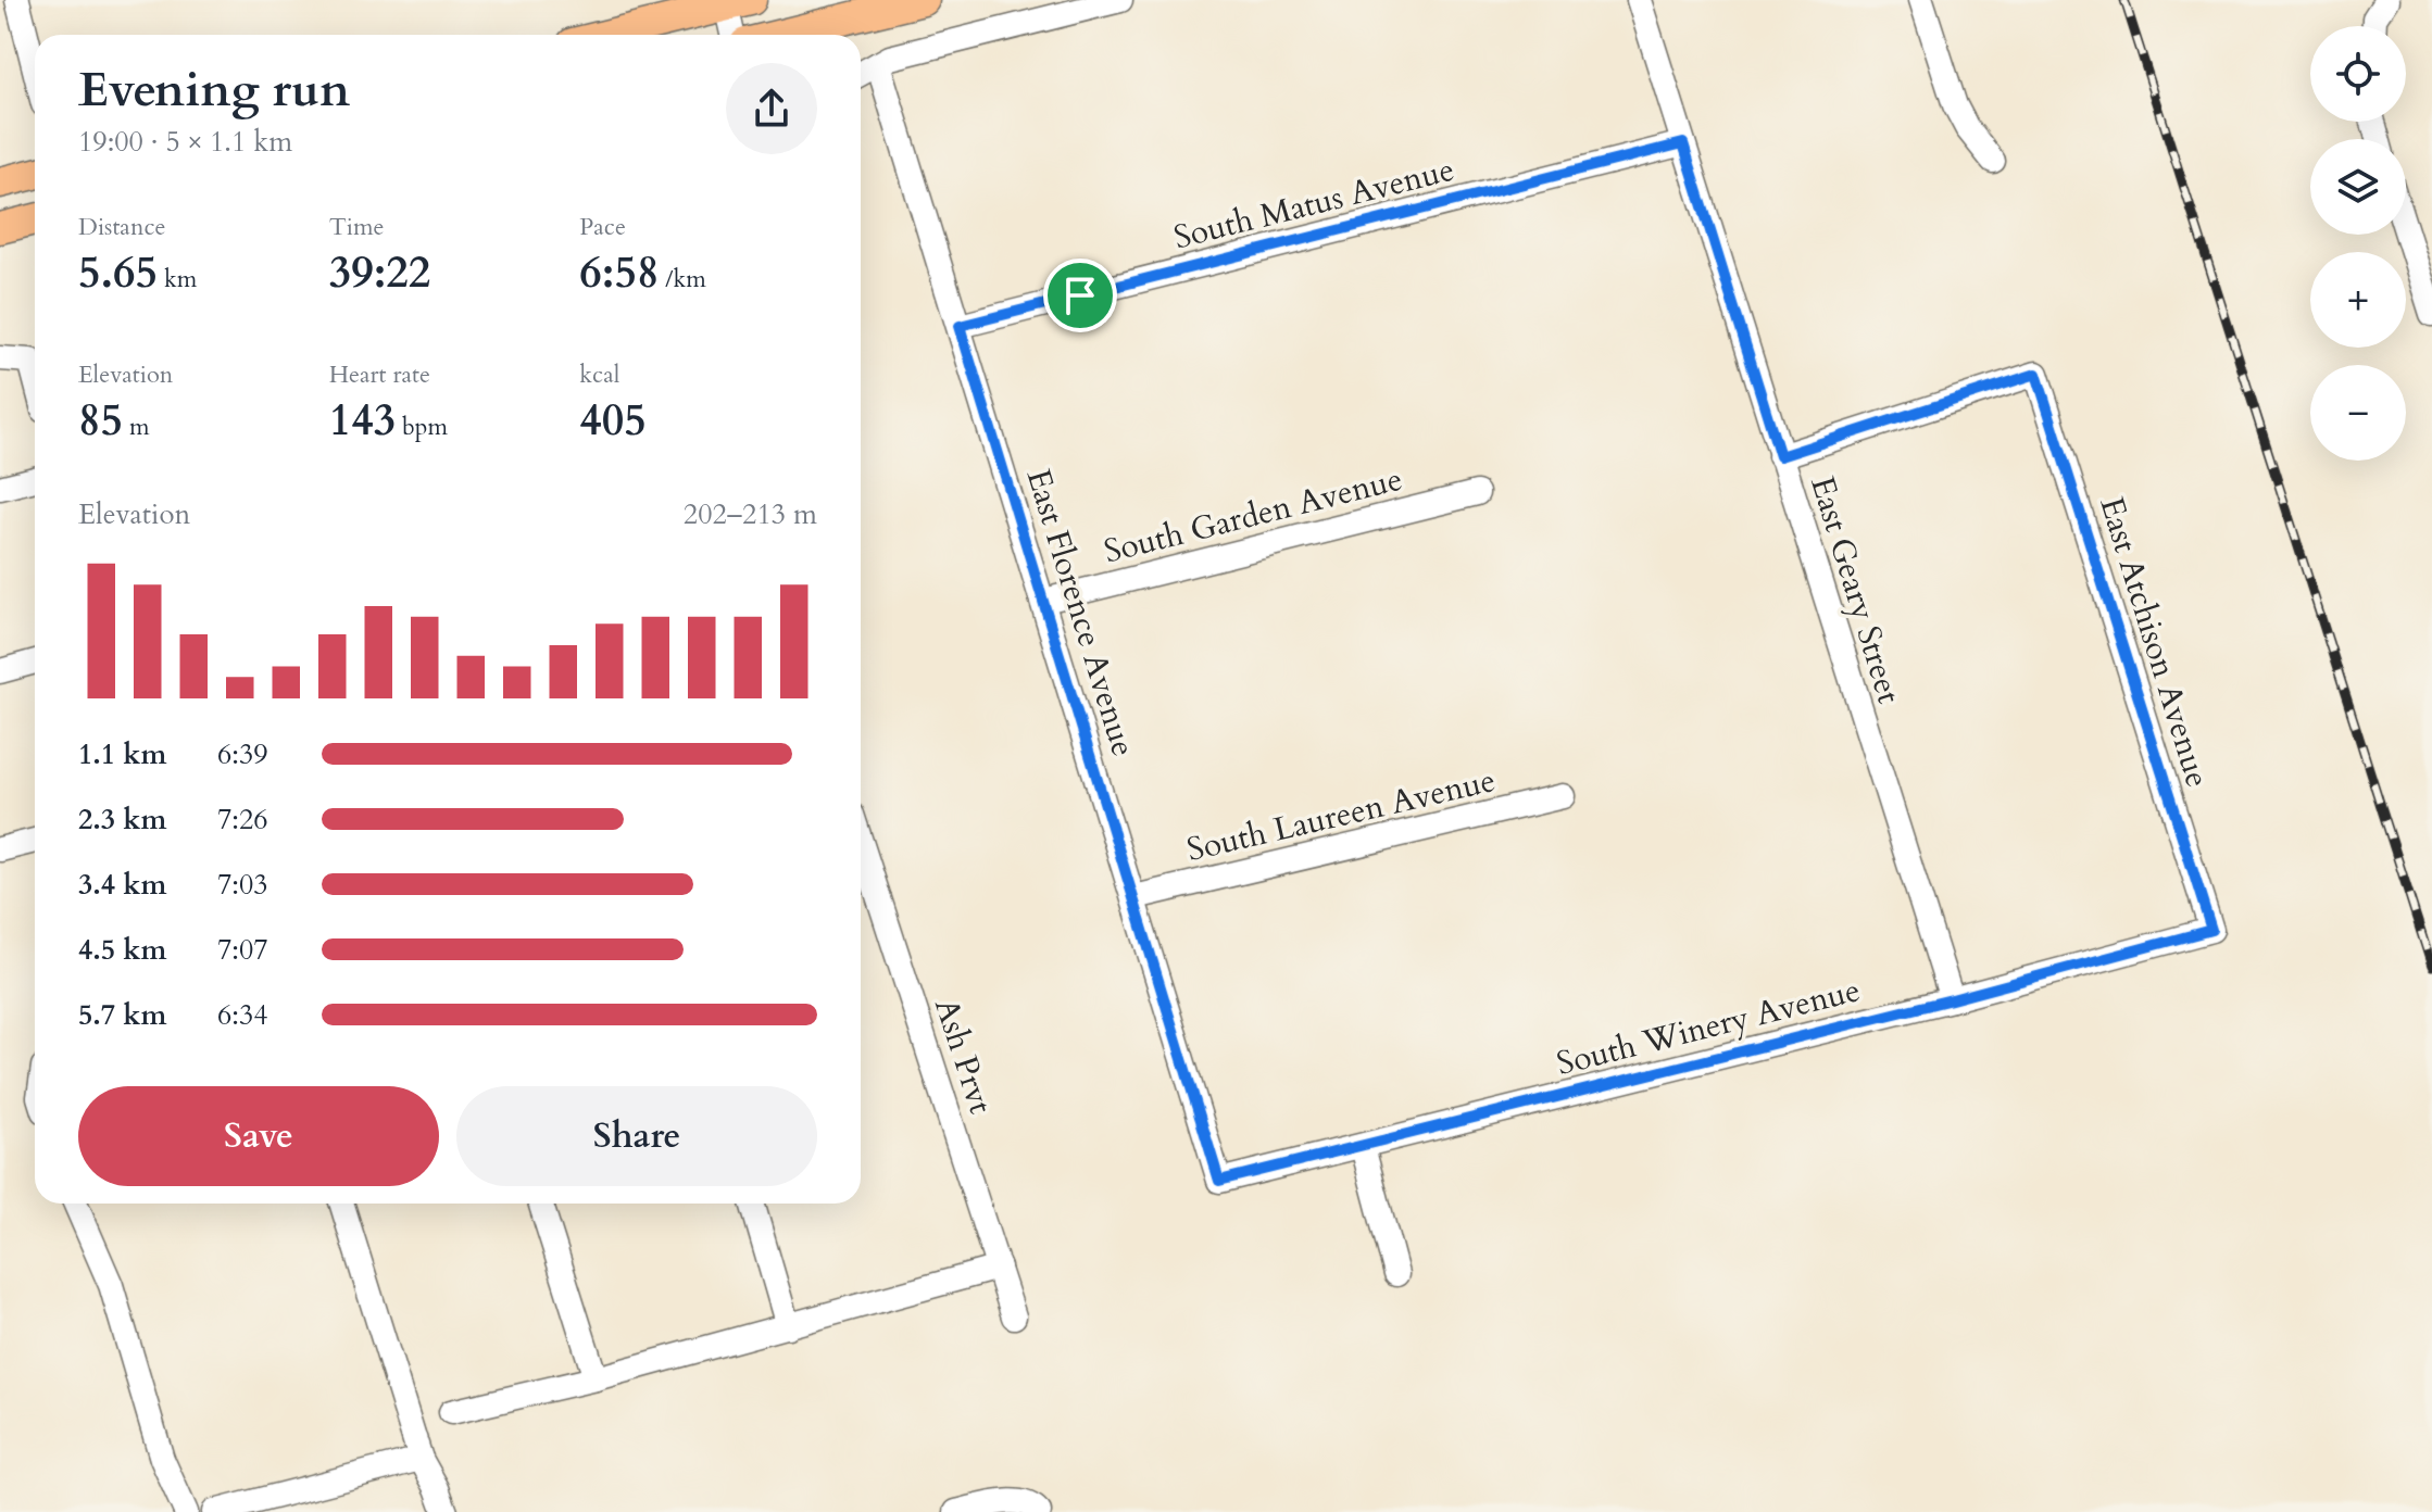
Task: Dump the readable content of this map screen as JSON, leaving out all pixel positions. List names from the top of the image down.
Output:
{
  "streets": {
    "street": [
      "South Matus Avenue",
      "South Garden Avenue",
      "East Geary Street",
      "East Florence Avenue",
      "East Atchison Avenue",
      "South Laureen Avenue",
      "South Winery Avenue",
      "Ash Prvt"
    ]
  },
  "crossings": [
    ["South Matus Avenue", "East Geary Street"],
    ["South Matus Avenue", "East Florence Avenue"],
    ["South Garden Avenue", "East Florence Avenue"],
    ["East Geary Street", "East Atchison Avenue"],
    ["East Geary Street", "South Winery Avenue"],
    ["East Florence Avenue", "South Laureen Avenue"],
    ["East Florence Avenue", "South Winery Avenue"],
    ["East Atchison Avenue", "South Winery Avenue"]
  ],
  "page": {
    "map_buttons": ["+", "−"],
    "heading": ["Evening run", "19:00 · 5 × 1.1 km"],
    "stats": [
      ["Distance", "5.65 km"],
      ["Time", "39:22"],
      ["Pace", "6:58 /km"],
      ["Elevation", "85 m"],
      ["Heart rate", "143 bpm"],
      ["kcal", "405"]
    ],
    "chart": ["Elevation", "202–213 m"],
    "list": [
      {
        "name": "1.1 km",
        "note": "6:39"
      },
      {
        "name": "2.3 km",
        "note": "7:26"
      },
      {
        "name": "3.4 km",
        "note": "7:03"
      },
      {
        "name": "4.5 km",
        "note": "7:07"
      },
      {
        "name": "5.7 km",
        "note": "6:34"
      }
    ],
    "buttons": ["Save", "Share"]
  }
}
